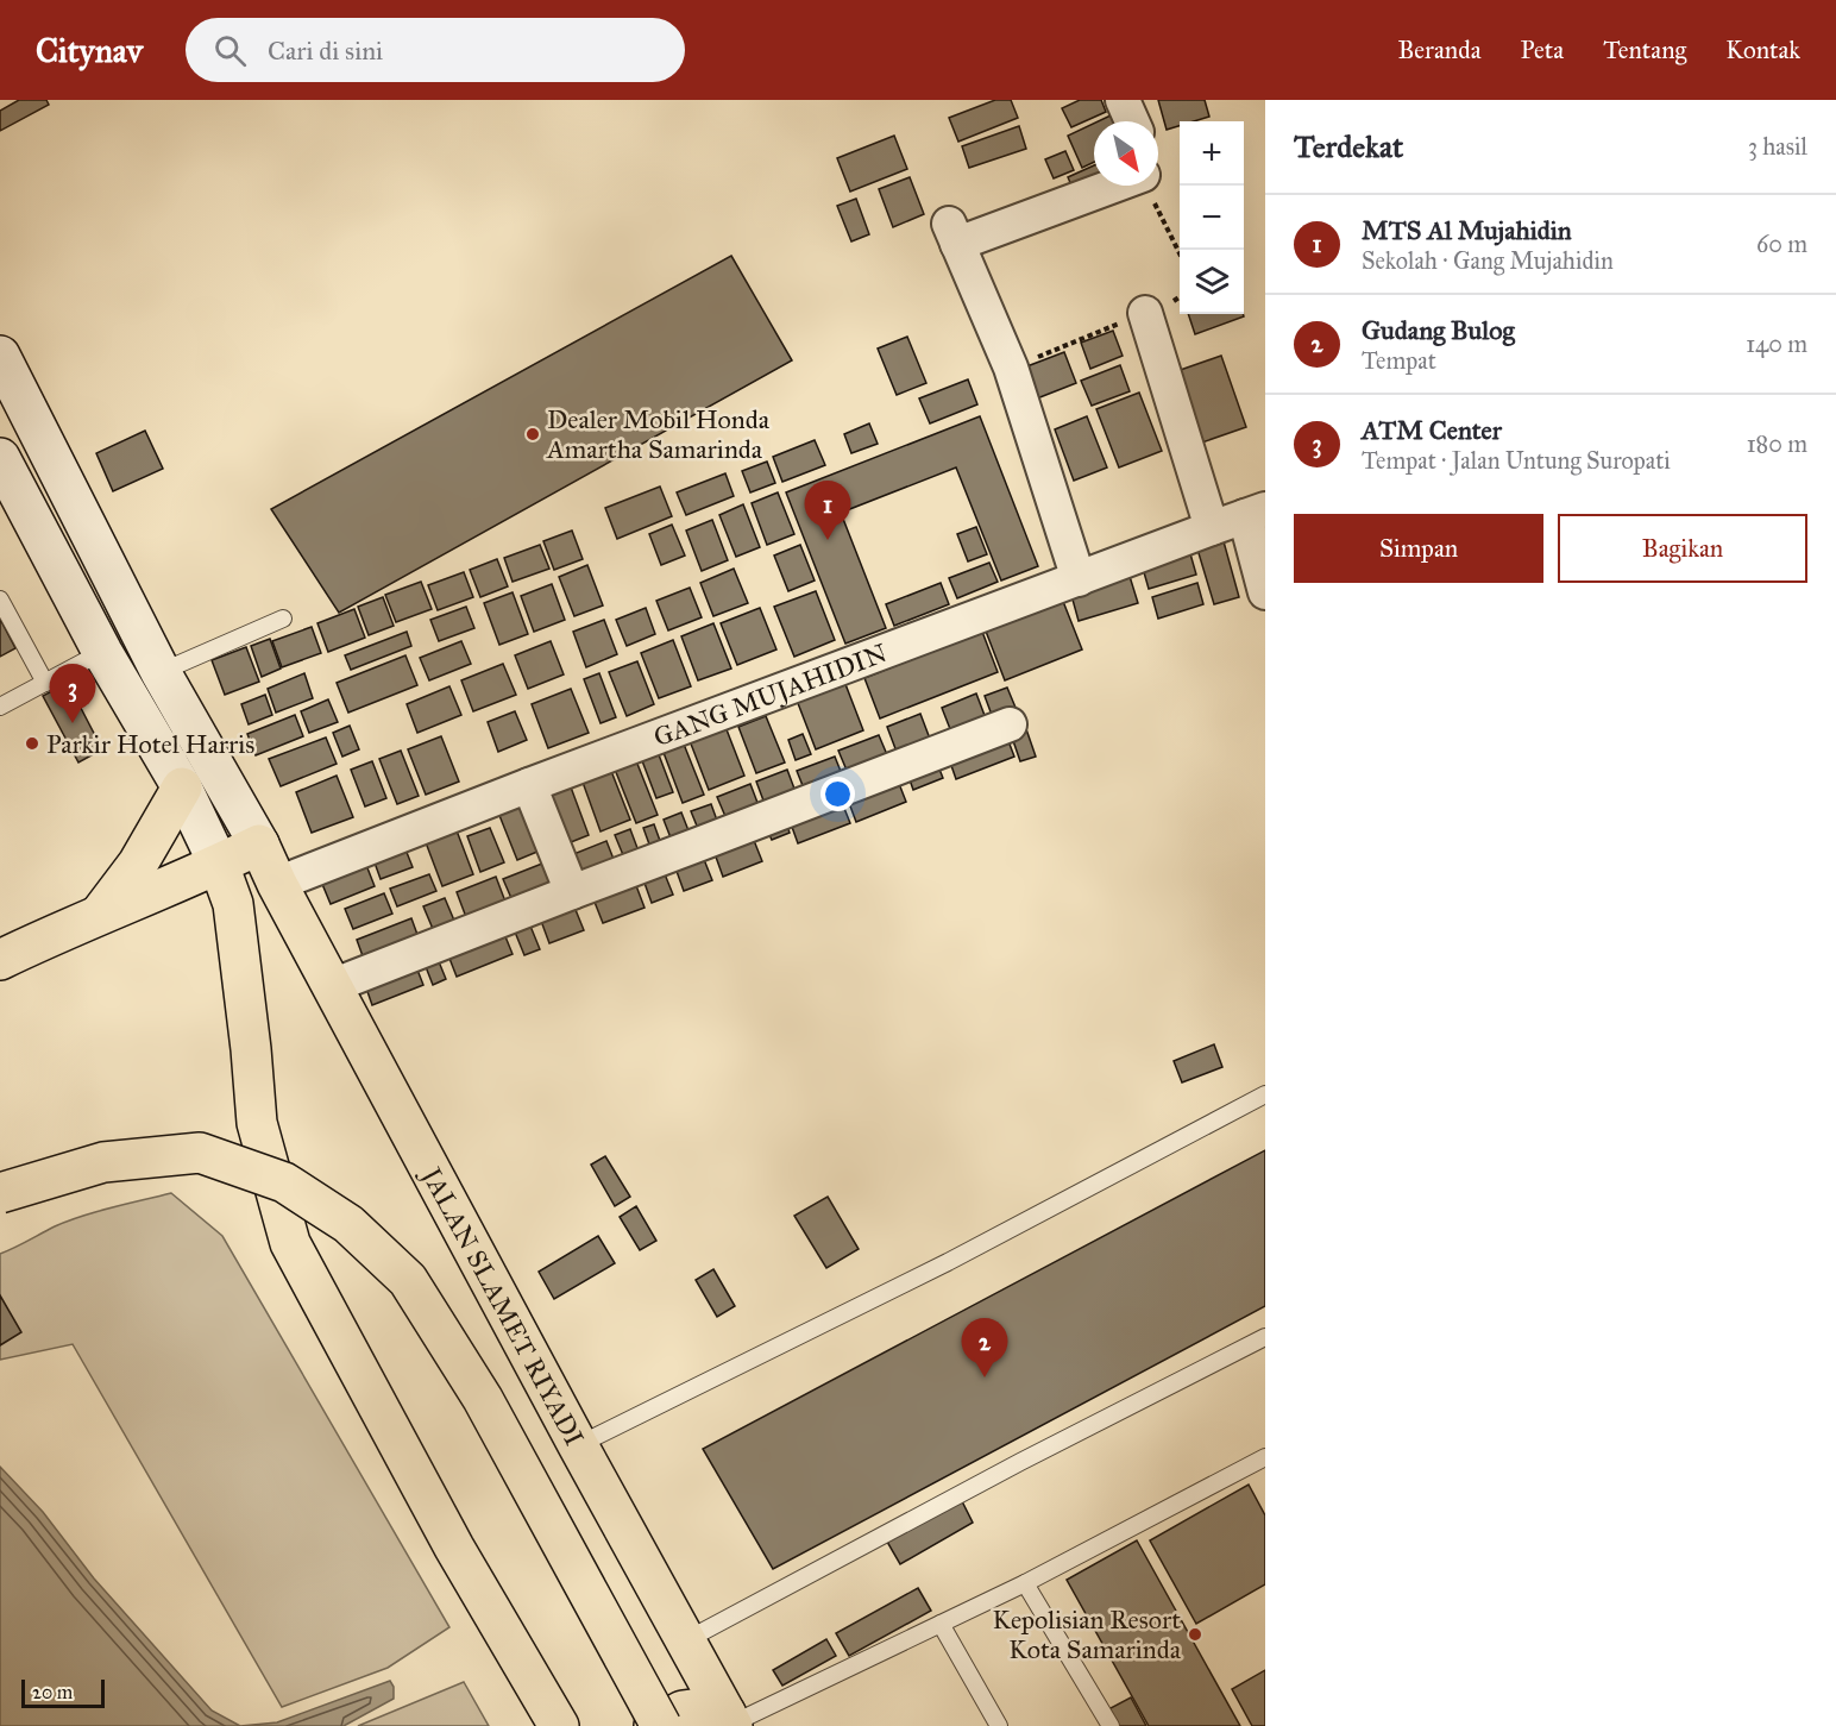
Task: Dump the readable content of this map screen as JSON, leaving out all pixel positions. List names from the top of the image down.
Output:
{
  "streets": {
    "highway": ["JALAN SLAMET RIYADI"],
    "street": ["GANG MUJAHIDIN"]
  },
  "crossings": [
    ["GANG MUJAHIDIN", "JALAN SLAMET RIYADI"]
  ],
  "places": ["Dealer Mobil Honda Amartha Samarinda", "Parkir Hotel Harris", "Kepolisian Resort Kota Samarinda"],
  "scale_bar": "20 m",
  "north": "bottom right",
  "page": {
    "header": "Citynav",
    "search": "Cari di sini",
    "nav": [
      "Beranda",
      "Peta",
      "Tentang",
      "Kontak"
    ],
    "heading": ["Terdekat", "3 hasil"],
    "map_buttons": ["+", "−"],
    "list": [
      {
        "mark": "1",
        "name": "MTS Al Mujahidin",
        "note": "Sekolah · Gang Mujahidin",
        "value": "60 m"
      },
      {
        "mark": "2",
        "name": "Gudang Bulog",
        "note": "Tempat",
        "value": "140 m"
      },
      {
        "mark": "3",
        "name": "ATM Center",
        "note": "Tempat · Jalan Untung Suropati",
        "value": "180 m"
      }
    ],
    "pins": ["1", "3", "2"],
    "buttons": ["Simpan", "Bagikan"],
    "scale": "20 m"
  }
}
